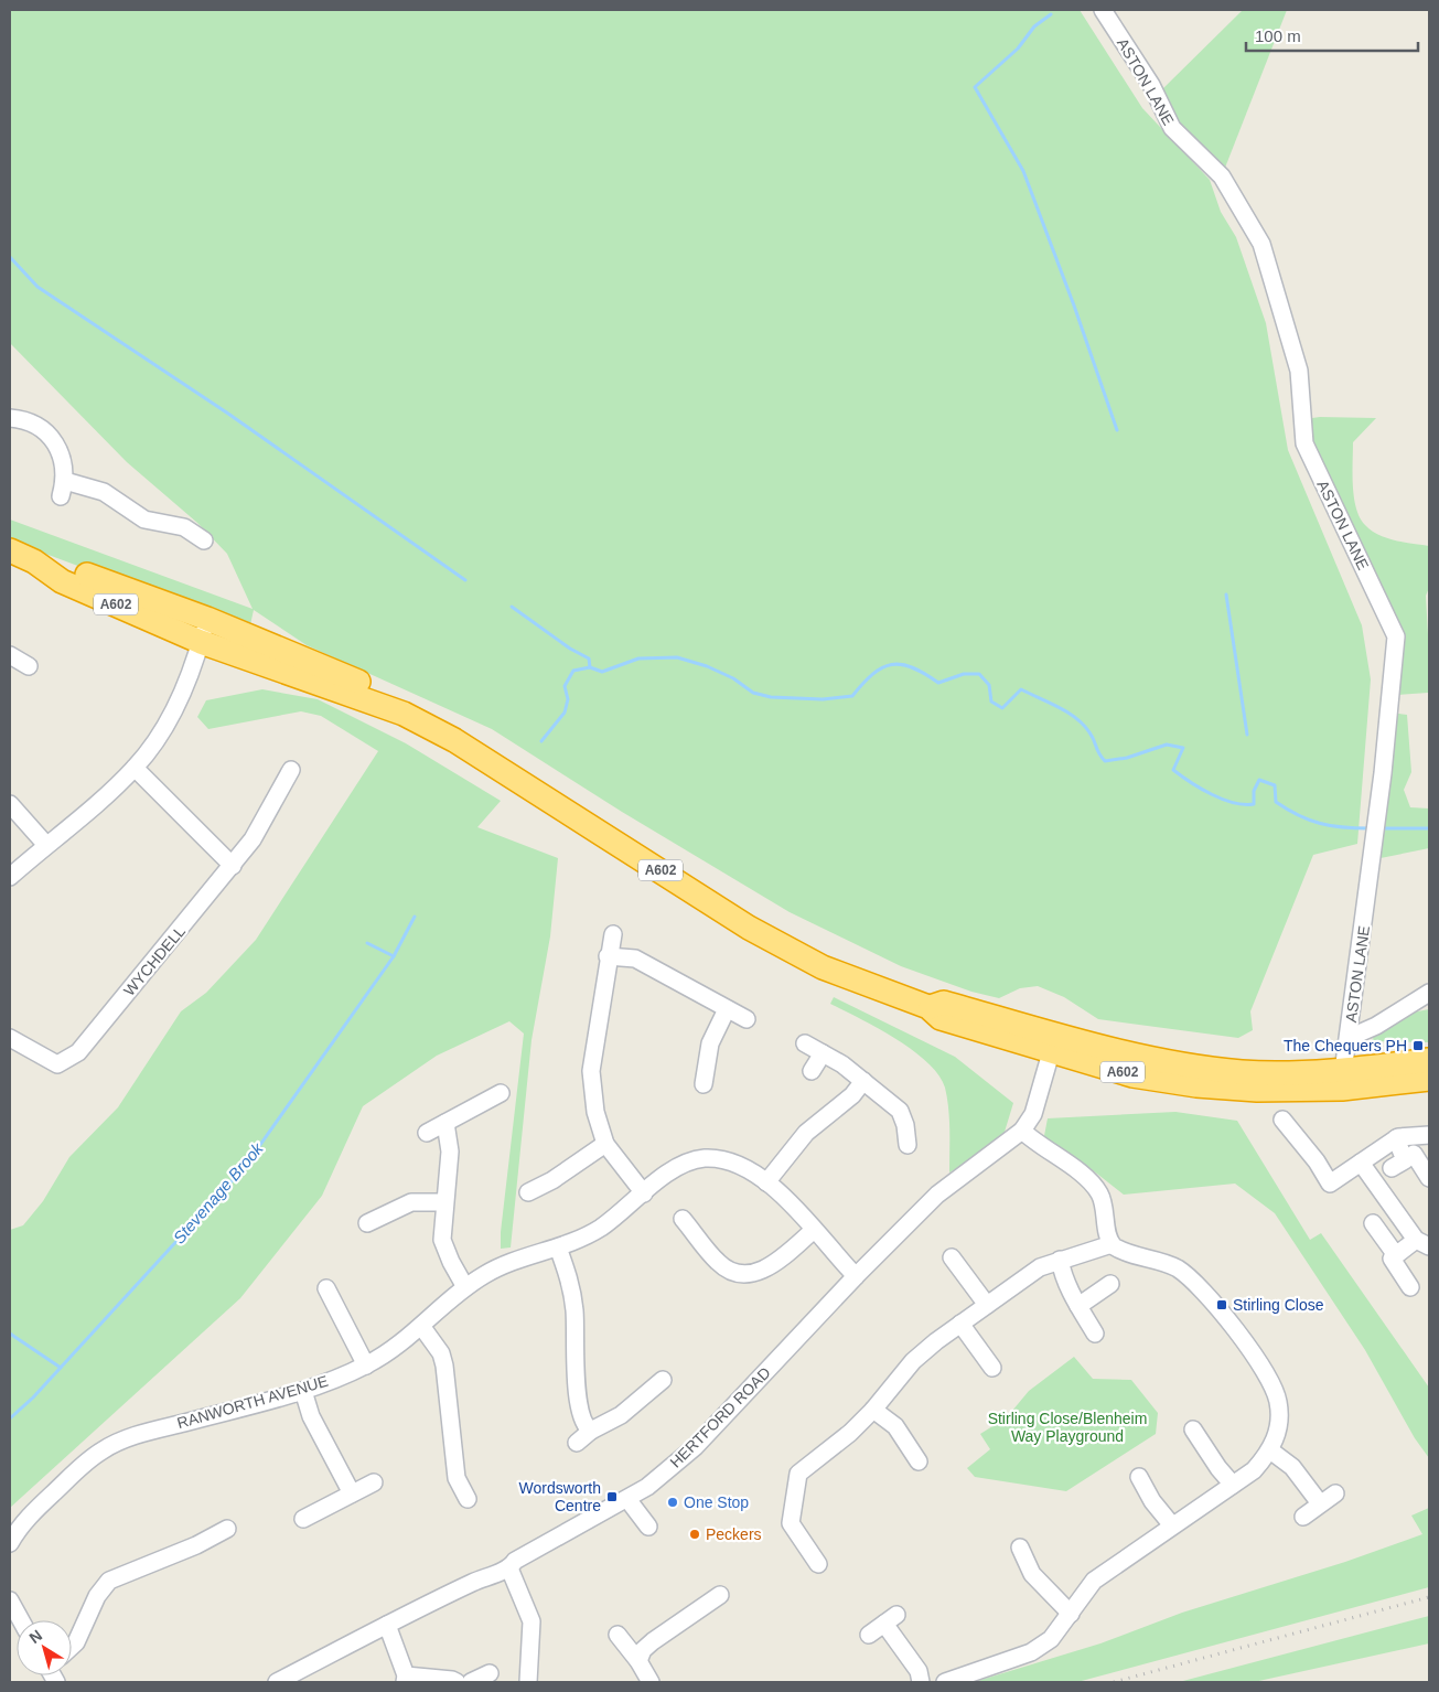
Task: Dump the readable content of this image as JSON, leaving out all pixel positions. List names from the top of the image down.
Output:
{
  "streets": {
    "highway": ["A602"],
    "street": [
      "ASTON LANE",
      "WYCHDELL",
      "RANWORTH AVENUE",
      "HERTFORD ROAD"
    ]
  },
  "crossings": [
    ["ASTON LANE", "A602"],
    ["A602", "HERTFORD ROAD"],
    ["RANWORTH AVENUE", "HERTFORD ROAD"]
  ],
  "water": ["Stevenage Brook"],
  "parks": ["Stirling Close/Blenheim Way Playground"],
  "places": {
    "transit": ["The Chequers PH", "Stirling Close", "Wordsworth Centre"],
    "other": ["One Stop", "Peckers"]
  },
  "scale_bar": "100 m",
  "north": "top left"
}
